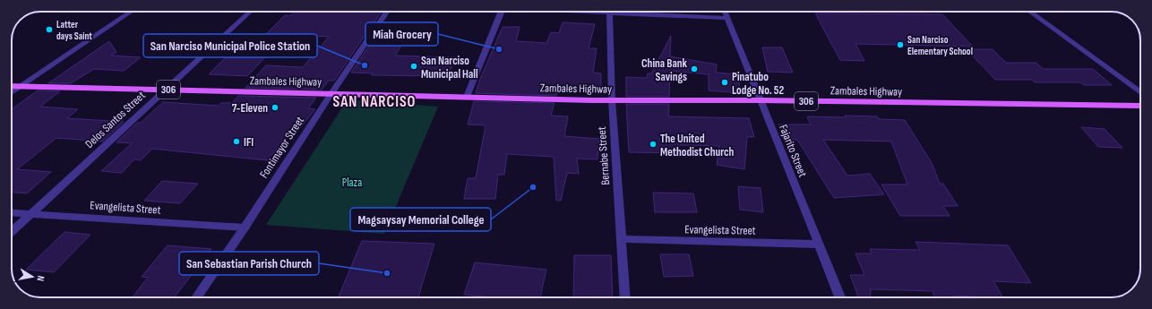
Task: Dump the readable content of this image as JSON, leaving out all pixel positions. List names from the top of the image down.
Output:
{
  "streets": {
    "main road": ["Zambales Highway", "306"],
    "street": [
      "Delos Santos Street",
      "Fontimayor Street",
      "Fajarito Street",
      "Bernabe Street",
      "Evangelista Street"
    ]
  },
  "crossings": [
    ["Zambales Highway", "Delos Santos Street"],
    ["Zambales Highway", "Fontimayor Street"],
    ["Zambales Highway", "Fajarito Street"],
    ["Zambales Highway", "Bernabe Street"],
    ["Delos Santos Street", "Evangelista Street"],
    ["Fontimayor Street", "Evangelista Street"],
    ["Fajarito Street", "Evangelista Street"],
    ["Bernabe Street", "Evangelista Street"]
  ],
  "districts": ["SAN NARCISO"],
  "parks": ["Plaza"],
  "places": [
    "Latter days Saint",
    "San Narciso Elementary School",
    "Miah Grocery",
    "San Narciso Municipal Police Station",
    "San Narciso Municipal Hall",
    "China Bank Savings",
    "Pinatubo Lodge No. 52",
    "7-Eleven",
    "IFI",
    "The United Methodist Church",
    "Magsaysay Memorial College",
    "San Sebastian Parish Church"
  ],
  "north": "right"
}
